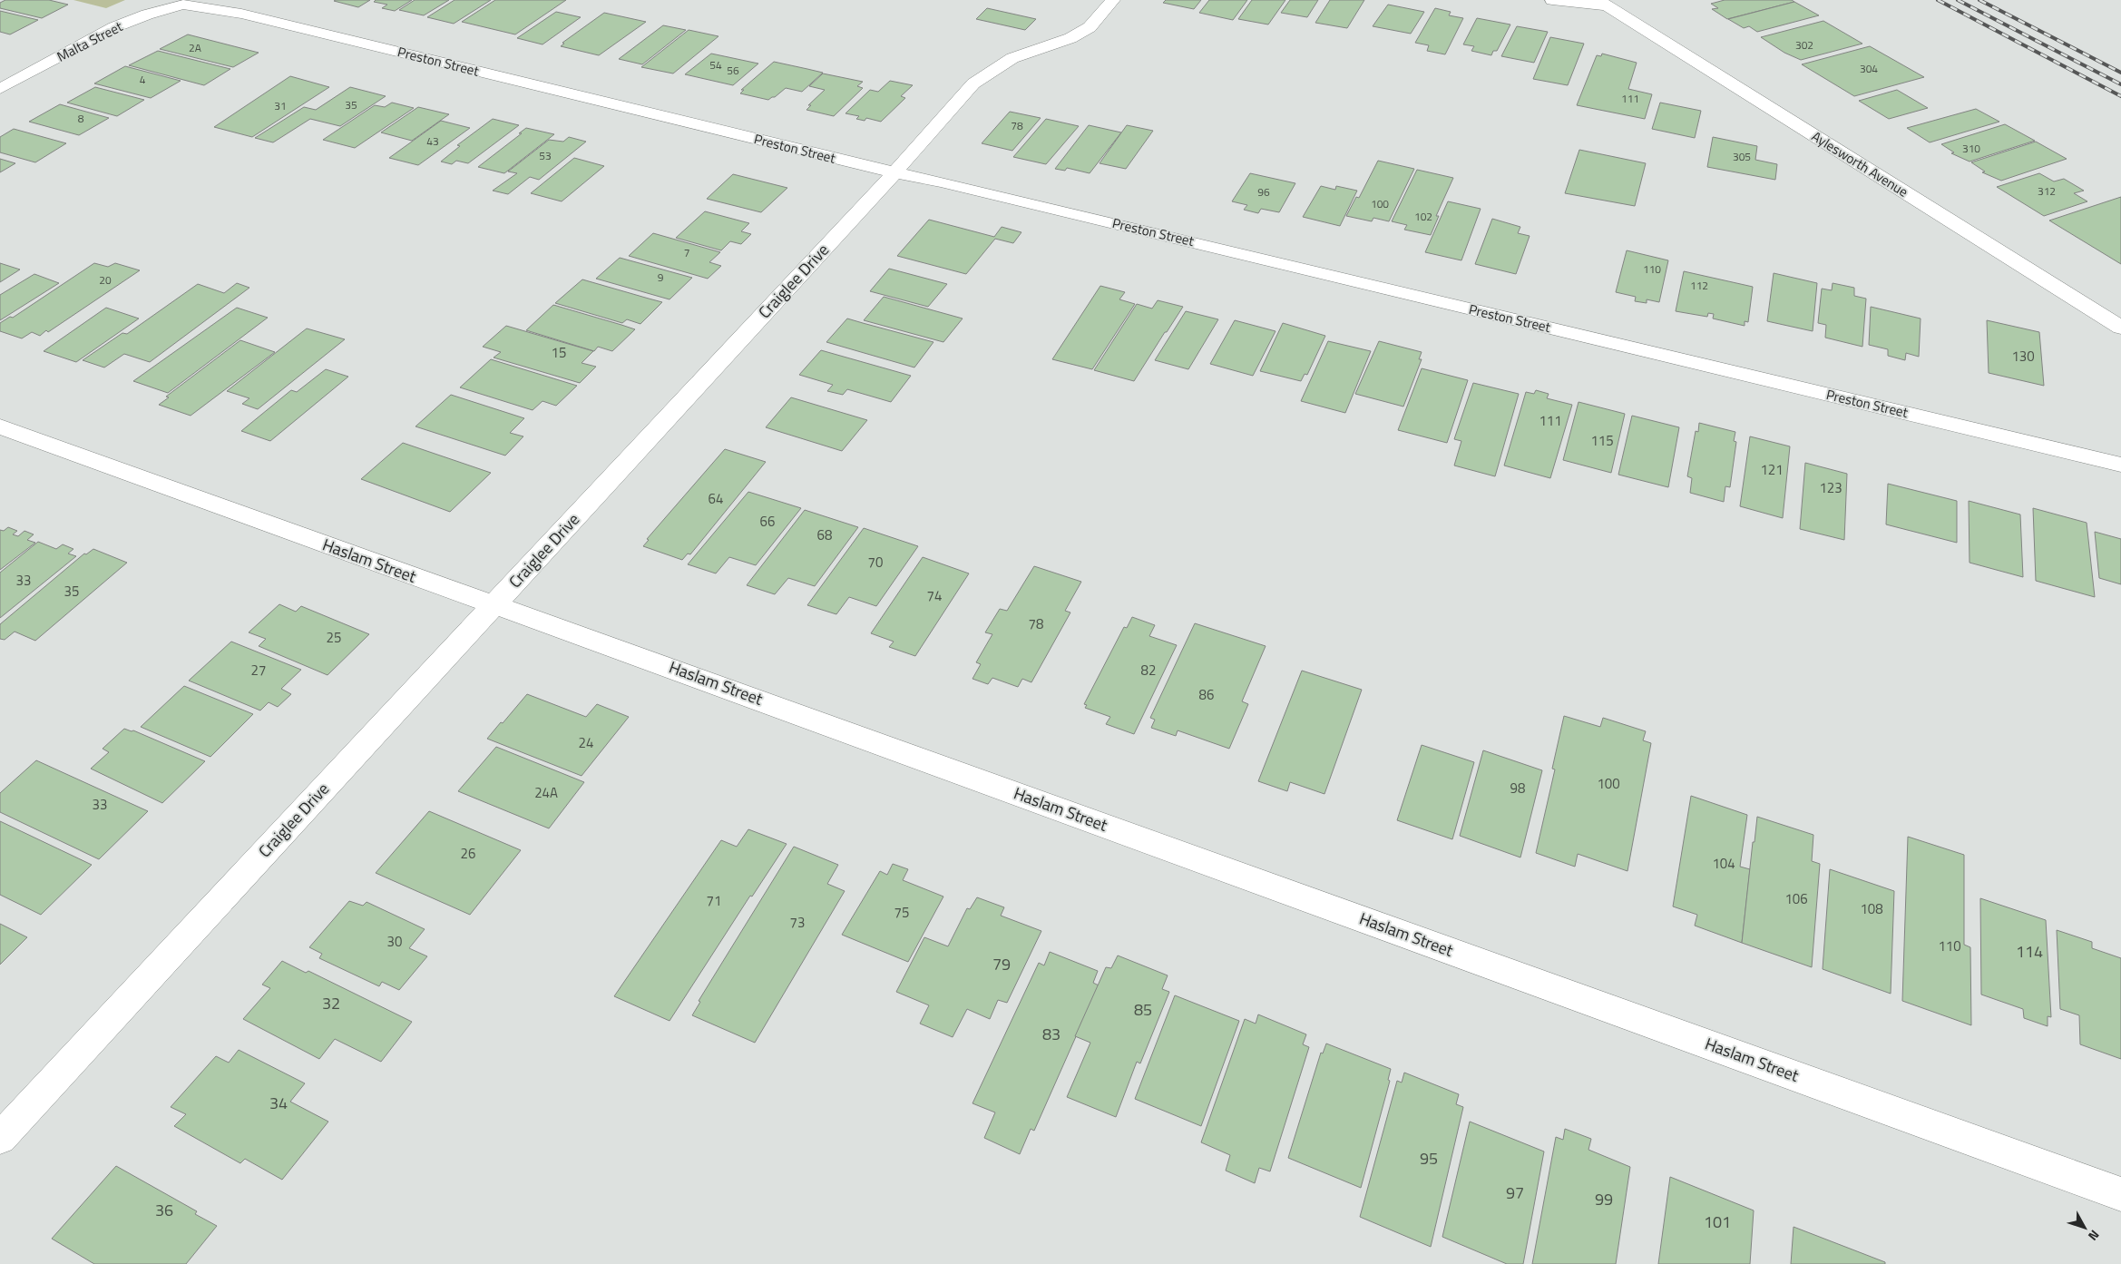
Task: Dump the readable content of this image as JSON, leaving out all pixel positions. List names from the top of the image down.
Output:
{
  "streets": {
    "street": [
      "Malta Street",
      "Preston Street",
      "Aylesworth Avenue",
      "Craiglee Drive",
      "Haslam Street"
    ]
  },
  "crossings": [
    ["Malta Street", "Preston Street"],
    ["Preston Street", "Craiglee Drive"],
    ["Craiglee Drive", "Haslam Street"]
  ],
  "house_numbers": [
    "302",
    "2A",
    "54",
    "304",
    "56",
    "4",
    "111",
    "35",
    "31",
    "8",
    "78",
    "43",
    "310",
    "53",
    "305",
    "312",
    "96",
    "100",
    "102",
    "7",
    "110",
    "9",
    "20",
    "112",
    "15",
    "130",
    "111",
    "115",
    "121",
    "123",
    "64",
    "66",
    "68",
    "70",
    "33",
    "35",
    "74",
    "78",
    "25",
    "27",
    "82",
    "86",
    "24",
    "100",
    "98",
    "24A",
    "33",
    "26",
    "104",
    "106",
    "71",
    "108",
    "75",
    "73",
    "30",
    "110",
    "114",
    "79",
    "32",
    "85",
    "83",
    "34",
    "95",
    "97",
    "99",
    "36",
    "101"
  ],
  "north": "bottom right"
}
